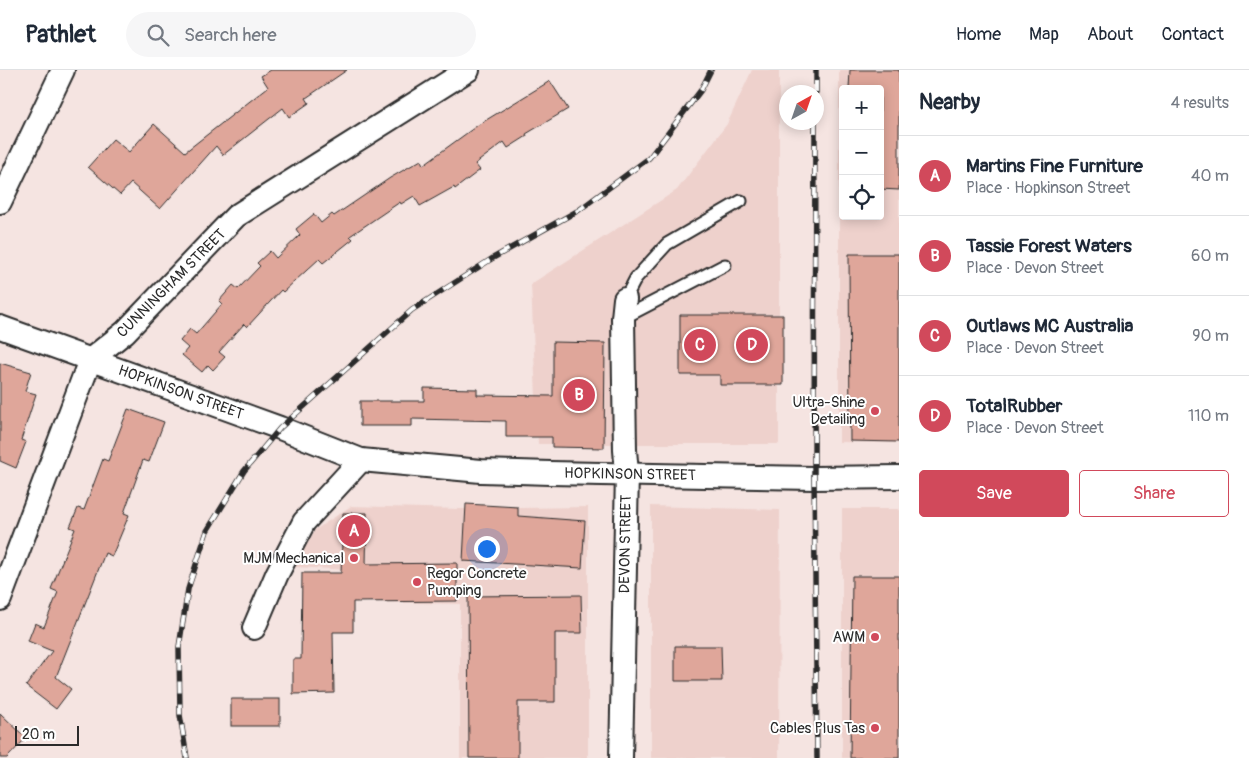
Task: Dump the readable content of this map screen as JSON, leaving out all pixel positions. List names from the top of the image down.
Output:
{
  "streets": {
    "street": ["CUNNINGHAM STREET", "HOPKINSON STREET", "DEVON STREET"]
  },
  "crossings": [
    ["CUNNINGHAM STREET", "HOPKINSON STREET"],
    ["HOPKINSON STREET", "DEVON STREET"]
  ],
  "places": [
    "Ultra-Shine Detailing",
    "MJM Mechanical",
    "Regor Concrete Pumping",
    "AWM",
    "Cables Plus Tas"
  ],
  "scale_bar": "20 m",
  "north": "top right",
  "page": {
    "header": "Pathlet",
    "search": "Search here",
    "nav": [
      "Home",
      "Map",
      "About",
      "Contact"
    ],
    "heading": ["Nearby", "4 results"],
    "map_buttons": ["+", "−"],
    "list": [
      {
        "mark": "A",
        "name": "Martins Fine Furniture",
        "note": "Place · Hopkinson Street",
        "value": "40 m"
      },
      {
        "mark": "B",
        "name": "Tassie Forest Waters",
        "note": "Place · Devon Street",
        "value": "60 m"
      },
      {
        "mark": "C",
        "name": "Outlaws MC Australia",
        "note": "Place · Devon Street",
        "value": "90 m"
      },
      {
        "mark": "D",
        "name": "TotalRubber",
        "note": "Place · Devon Street",
        "value": "110 m"
      }
    ],
    "pins": [
      "C",
      "D",
      "B",
      "A"
    ],
    "buttons": ["Save", "Share"],
    "scale": "20 m"
  }
}
